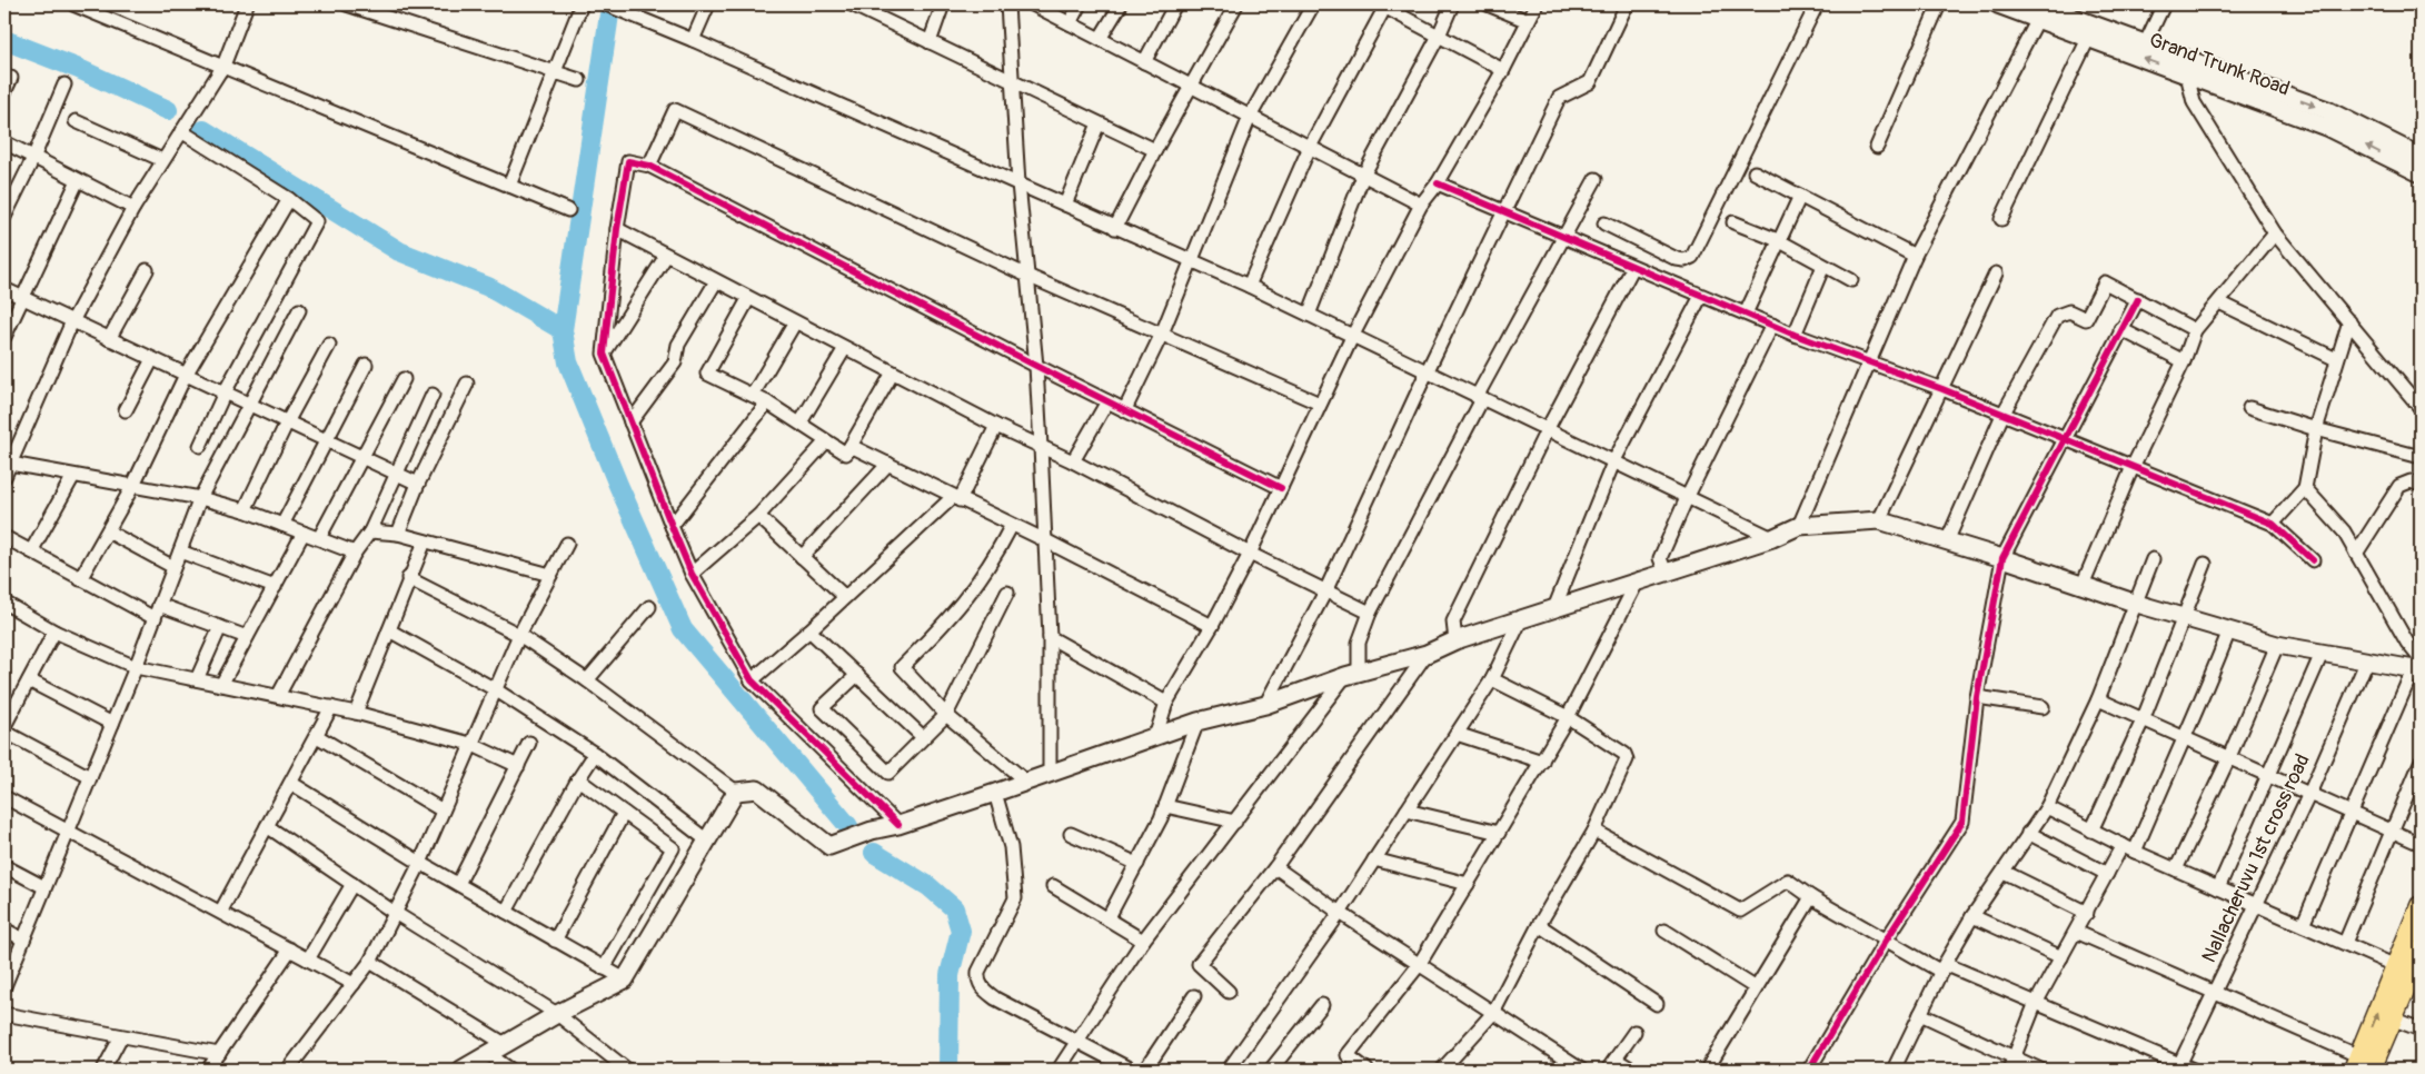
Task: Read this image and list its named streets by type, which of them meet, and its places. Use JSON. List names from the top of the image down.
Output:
{
  "streets": {
    "main road": ["Grand Trunk Road"],
    "street": ["Nallacheruvu 1st cross road"]
  }
}
